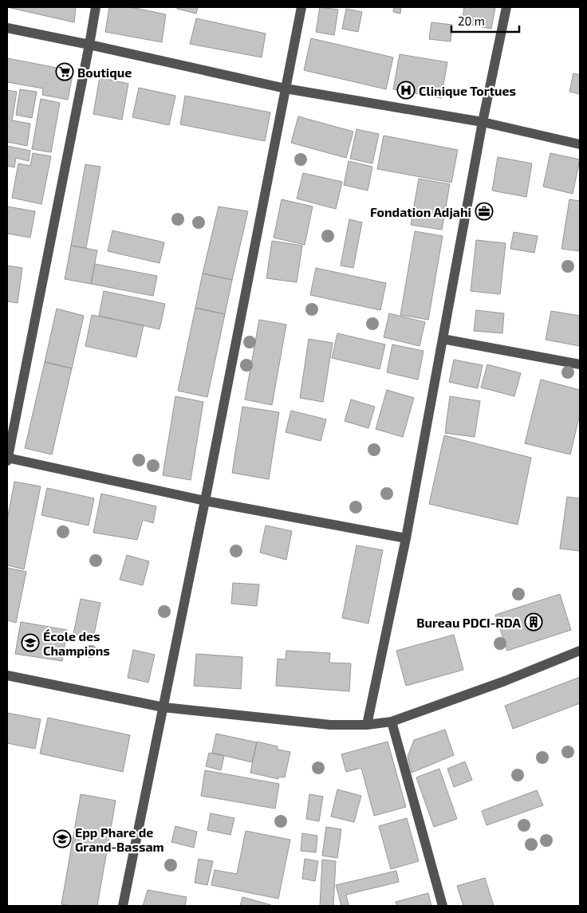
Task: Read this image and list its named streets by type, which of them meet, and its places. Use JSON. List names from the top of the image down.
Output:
{
  "places": {
    "supermarket": ["Boutique"],
    "hospital": ["Clinique Tortues"],
    "office": ["Fondation Adjahi"],
    "building": ["Bureau PDCI-RDA"],
    "school or university": ["École des Champions", "Epp Phare de Grand-Bassam"]
  },
  "scale_bar": "20 m"
}
